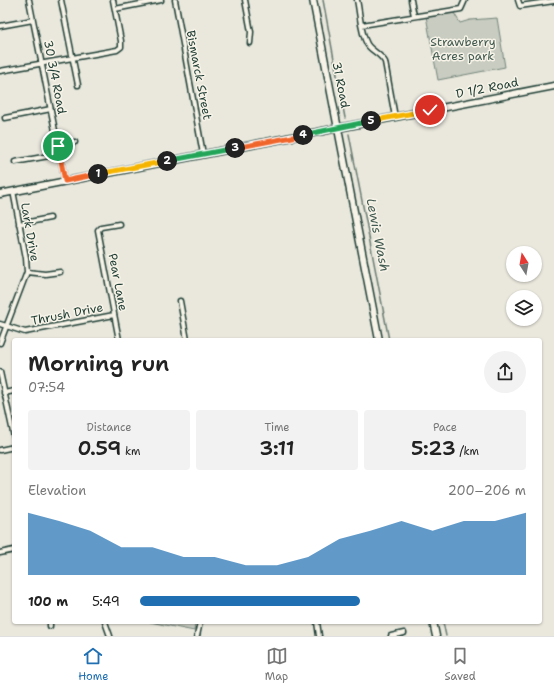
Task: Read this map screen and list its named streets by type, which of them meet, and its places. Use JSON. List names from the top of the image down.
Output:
{
  "streets": {
    "main road": ["31 Road", "D 1/2 Road"],
    "street": [
      "Bismarck Street",
      "30 3/4 Road",
      "Lark Drive",
      "Pear Lane",
      "Thrush Drive"
    ]
  },
  "crossings": [
    ["Bismarck Street", "D 1/2 Road"],
    ["30 3/4 Road", "D 1/2 Road"],
    ["31 Road", "D 1/2 Road"],
    ["D 1/2 Road", "Lark Drive"],
    ["Lark Drive", "Thrush Drive"],
    ["Pear Lane", "Thrush Drive"]
  ],
  "water": ["Lewis Wash"],
  "parks": ["Strawberry Acres park"],
  "north": "top",
  "page": {
    "pins": [
      "5",
      "4",
      "3",
      "2",
      "1"
    ],
    "heading": ["Morning run", "07:54"],
    "stats": [
      ["Distance", "0.59 km"],
      ["Time", "3:11"],
      ["Pace", "5:23 /km"]
    ],
    "chart": ["Elevation", "200–206 m"],
    "list": [
      {
        "name": "100 m",
        "note": "5:49"
      }
    ],
    "tabs": ["Home", "Map", "Saved"]
  }
}
